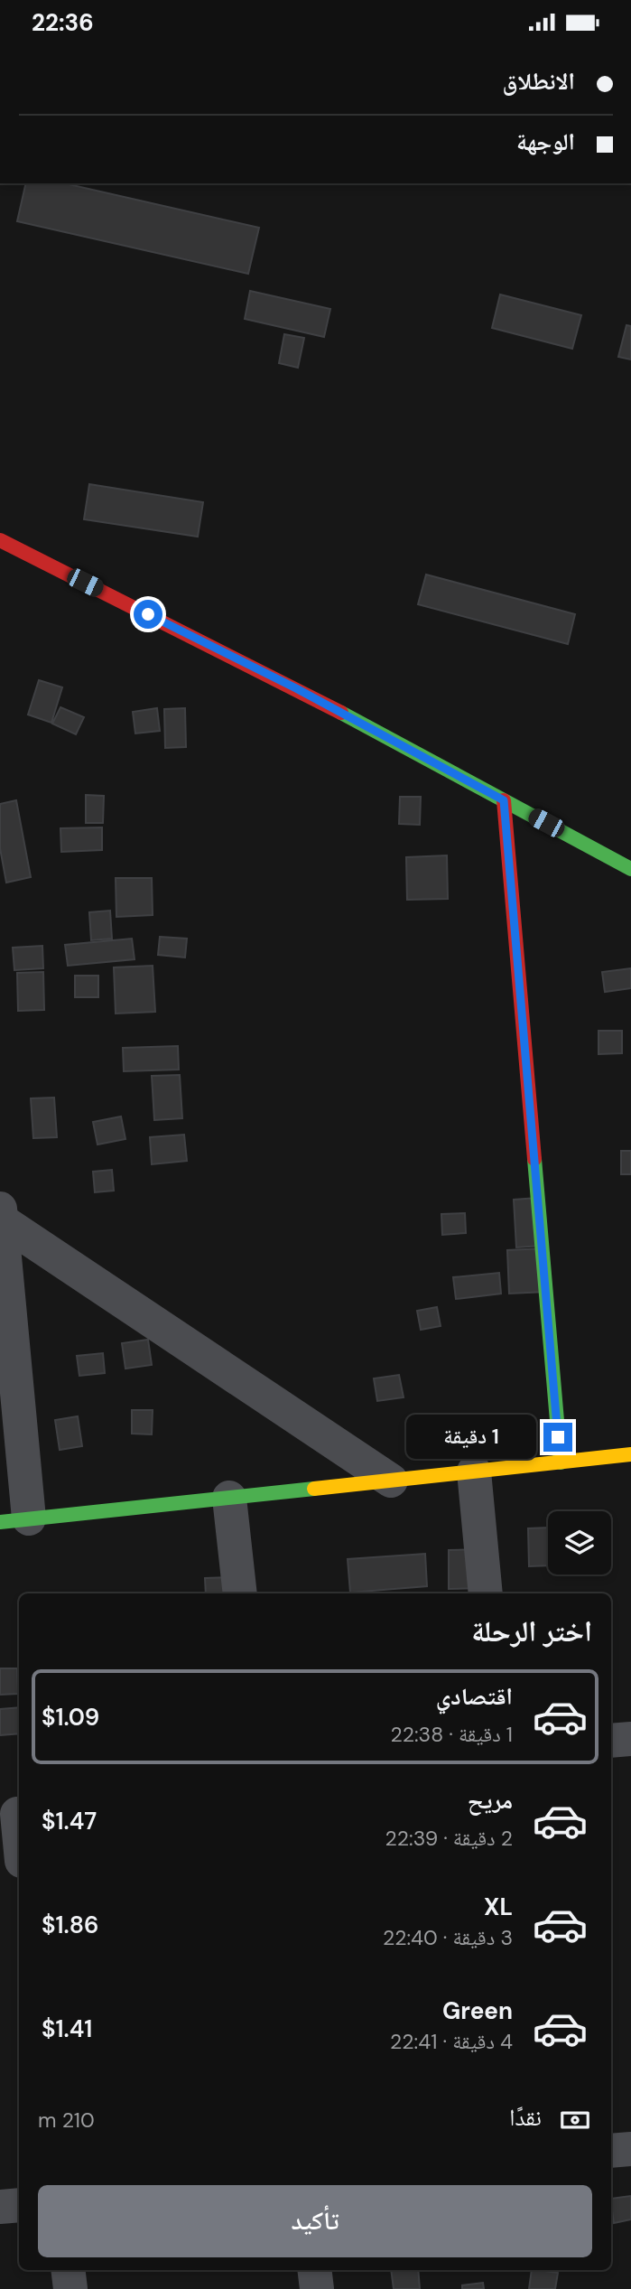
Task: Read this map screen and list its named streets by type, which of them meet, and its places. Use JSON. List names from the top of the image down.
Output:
{
  "page": {
    "status": "22:36",
    "banner": ["الانطلاق", "الوجهة"],
    "bubble": "1 دقيقة",
    "heading": "اختر الرحلة",
    "list": [
      {
        "name": "اقتصادي",
        "note": "1 دقيقة · 22:38",
        "value": "$1.09"
      },
      {
        "name": "مريح",
        "note": "2 دقيقة · 22:39",
        "value": "$1.47"
      },
      {
        "name": "XL",
        "note": "3 دقيقة · 22:40",
        "value": "$1.86"
      },
      {
        "name": "Green",
        "note": "4 دقيقة · 22:41",
        "value": "$1.41"
      }
    ],
    "pay": ["نقدًا", "210 m"],
    "buttons": "تأكيد"
  }
}
